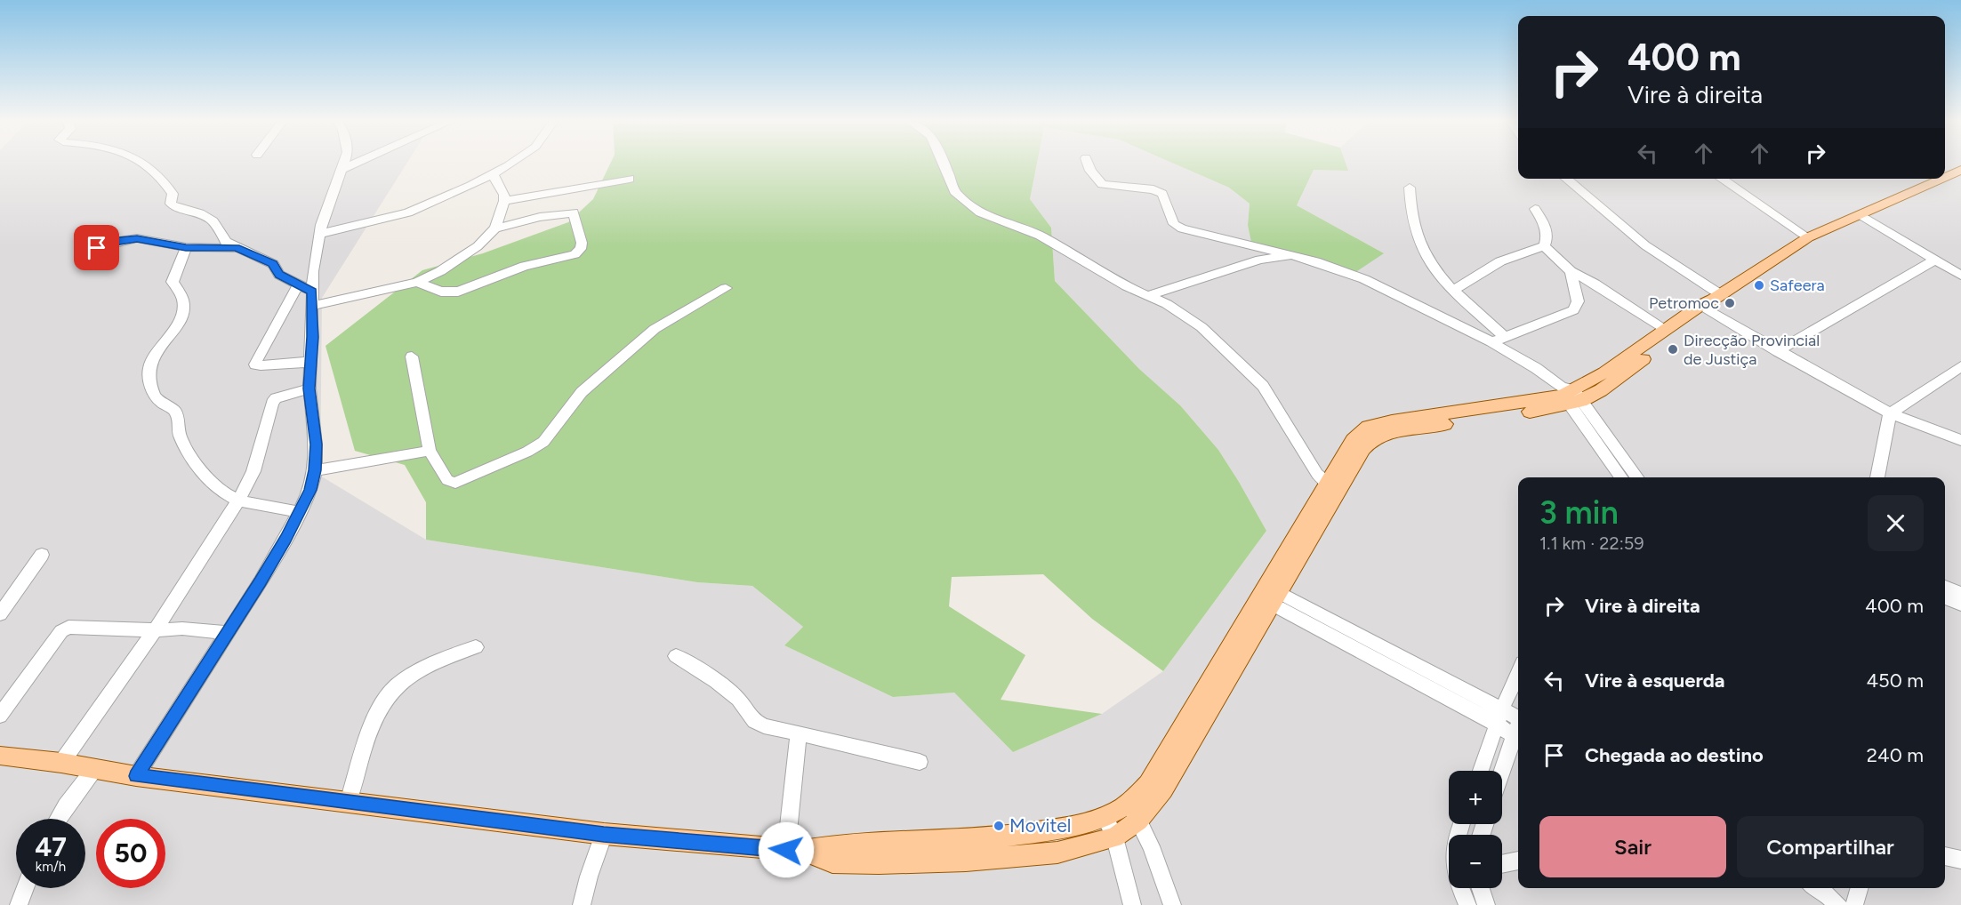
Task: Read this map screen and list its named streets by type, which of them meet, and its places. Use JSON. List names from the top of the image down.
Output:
{
  "places": [
    "Safeera",
    "Petromoc",
    "Direcção Provincial de Justiça",
    "Movitel"
  ],
  "page": {
    "turn": ["400 m", "Vire à direita"],
    "heading": ["3 min", "1.1 km · 22:59"],
    "list": [
      {
        "name": "Vire à direita",
        "value": "400 m"
      },
      {
        "name": "Vire à esquerda",
        "value": "450 m"
      },
      {
        "name": "Chegada ao destino",
        "value": "240 m"
      }
    ],
    "map_buttons": ["+", "−"],
    "buttons": ["Sair", "Compartilhar"],
    "speed": "47 km/h",
    "limit": "50"
  }
}
